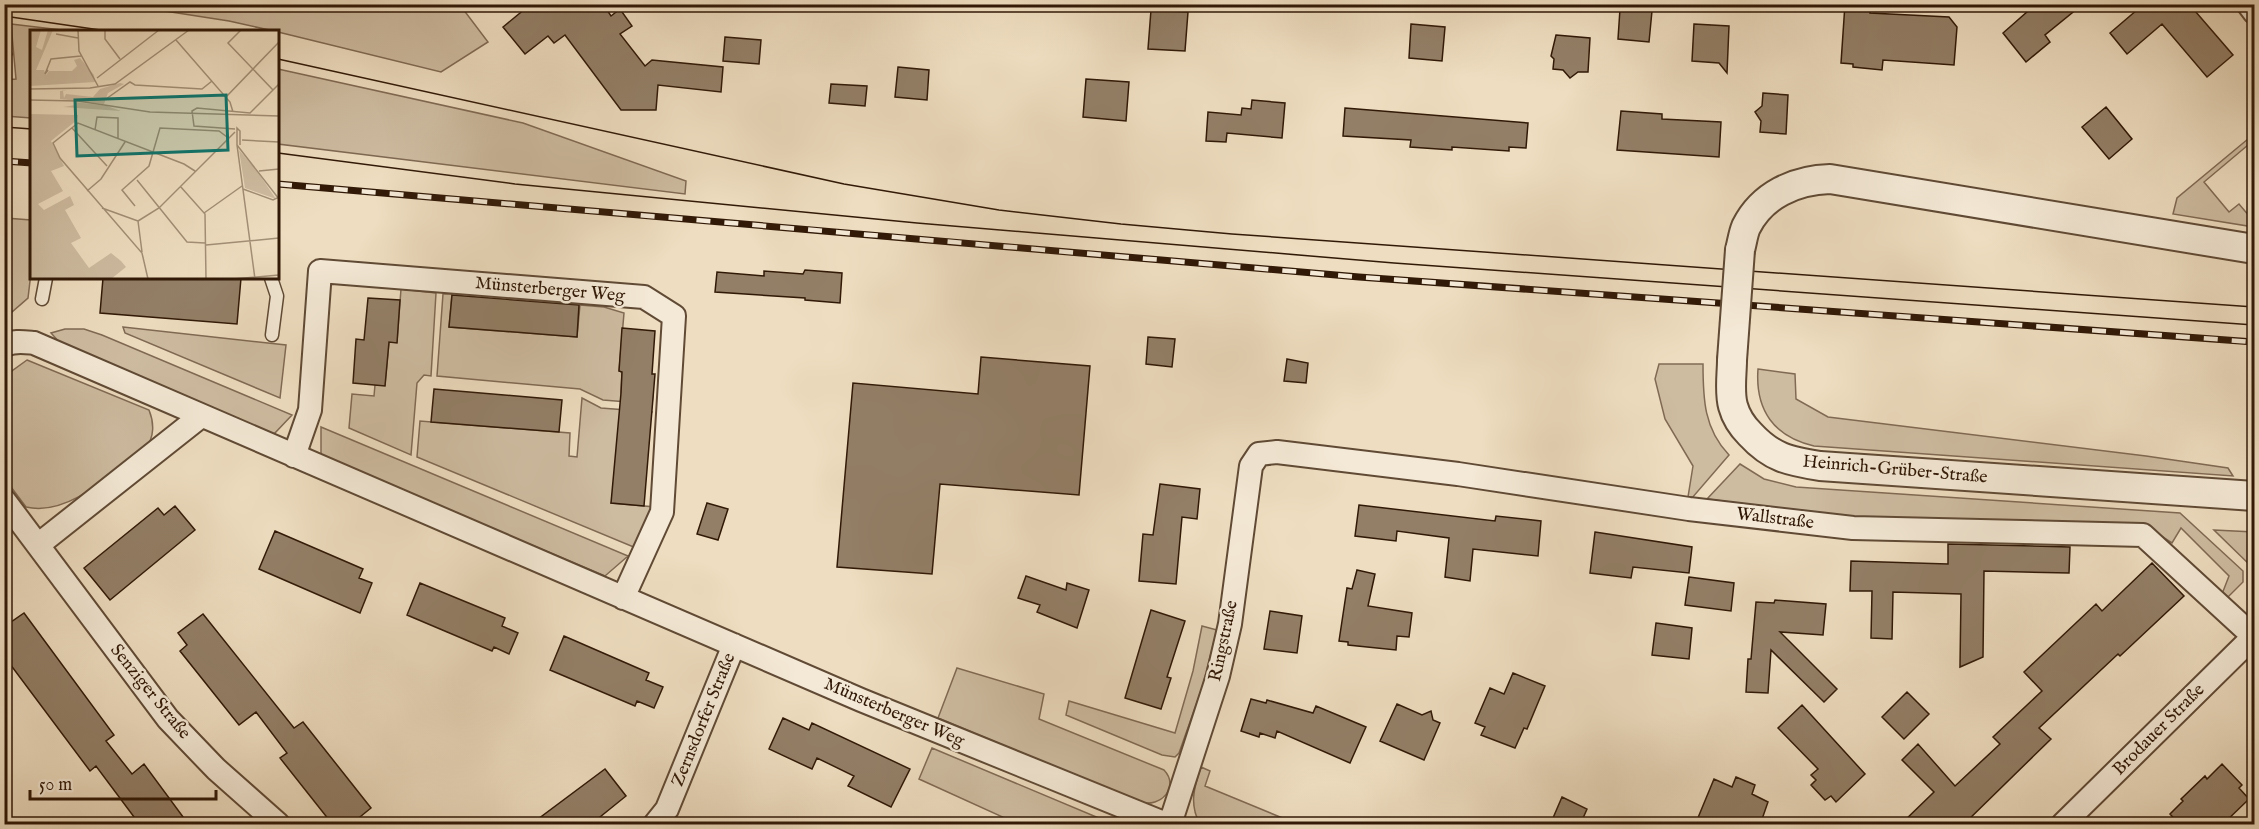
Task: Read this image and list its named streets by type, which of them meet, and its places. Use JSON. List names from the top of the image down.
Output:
{
  "streets": {
    "street": [
      "Münsterberger Weg",
      "Heinrich-Grüber-Straße",
      "Wallstraße",
      "Ringstraße",
      "Senziger Straße",
      "Zernsdorfer Straße",
      "Brodauer Straße"
    ]
  },
  "crossings": [
    ["Münsterberger Weg", "Ringstraße"],
    ["Münsterberger Weg", "Zernsdorfer Straße"],
    ["Wallstraße", "Ringstraße"],
    ["Wallstraße", "Brodauer Straße"]
  ],
  "scale_bar": "50 m"
}
